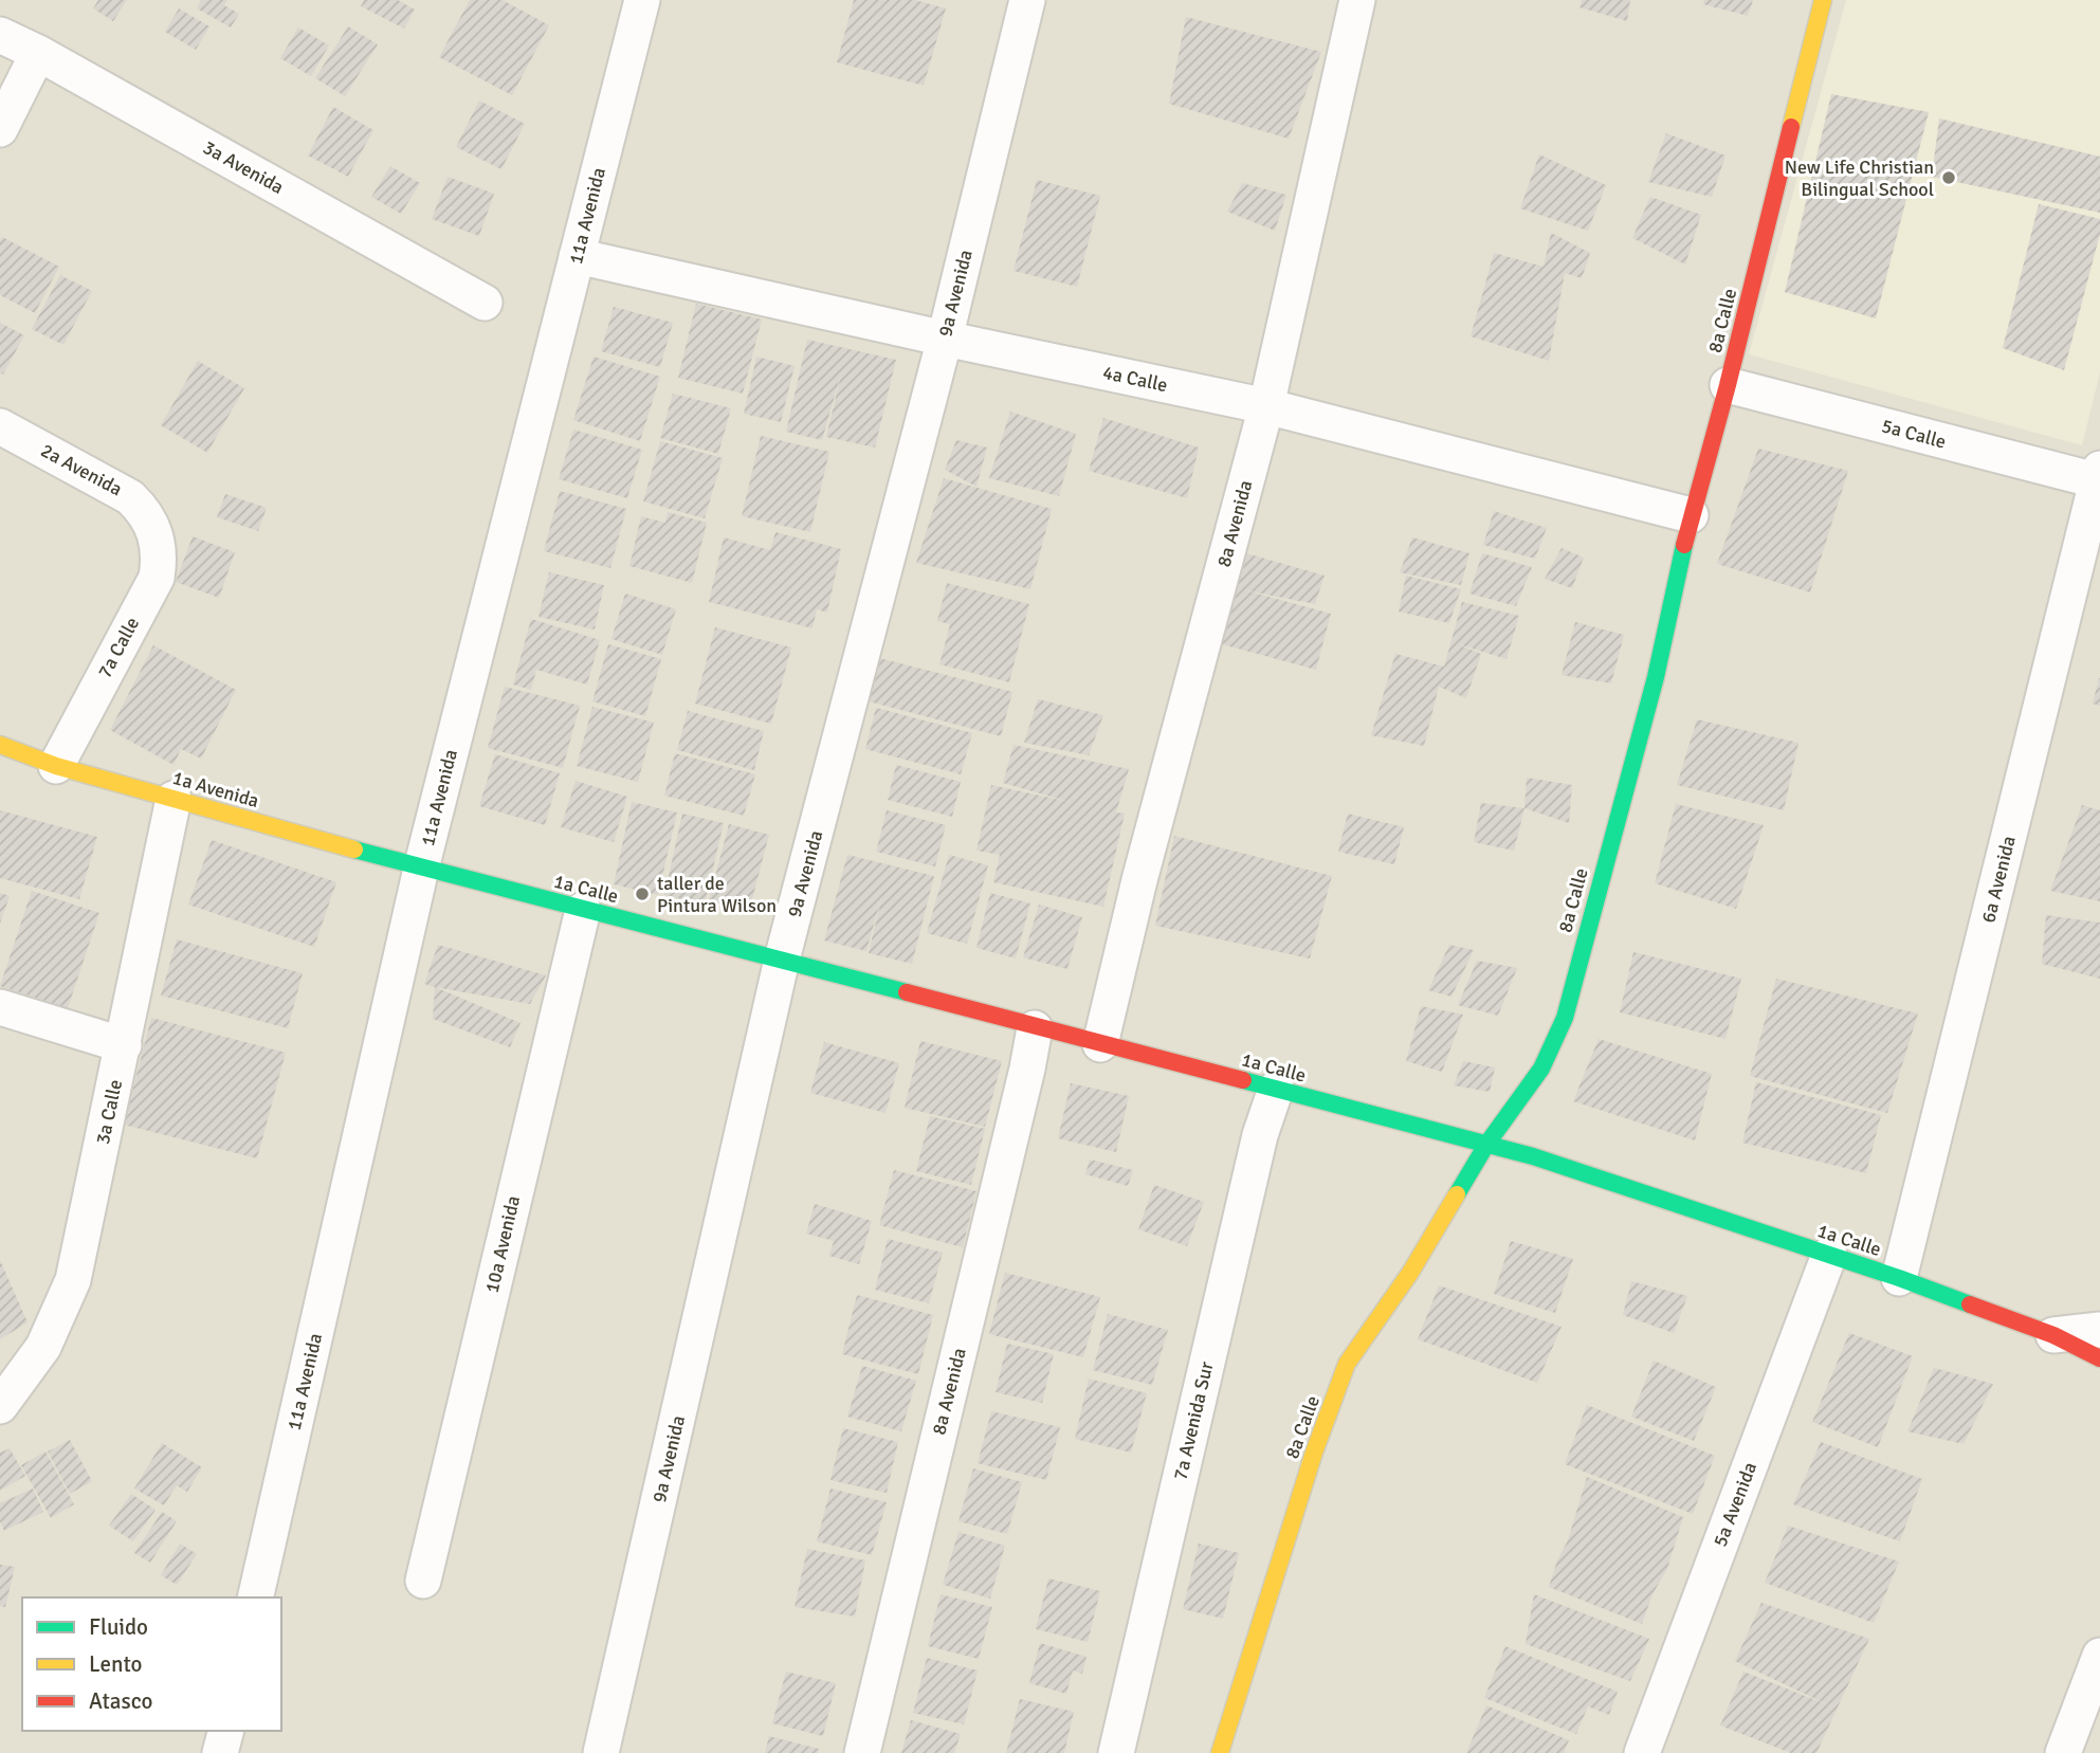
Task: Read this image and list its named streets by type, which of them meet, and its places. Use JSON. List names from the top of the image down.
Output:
{
  "streets": {
    "street": [
      "3a Avenida",
      "11a Avenida",
      "9a Avenida",
      "8a Calle",
      "4a Calle",
      "5a Calle",
      "2a Avenida",
      "8a Avenida",
      "7a Calle",
      "1a Avenida",
      "6a Avenida",
      "1a Calle",
      "3a Calle",
      "10a Avenida",
      "7a Avenida Sur",
      "5a Avenida"
    ]
  },
  "crossings": [
    ["11a Avenida", "4a Calle"],
    ["11a Avenida", "1a Avenida"],
    ["11a Avenida", "1a Calle"],
    ["9a Avenida", "4a Calle"],
    ["9a Avenida", "1a Calle"],
    ["8a Calle", "4a Calle"],
    ["8a Calle", "5a Calle"],
    ["8a Calle", "1a Calle"],
    ["4a Calle", "8a Avenida"],
    ["5a Calle", "6a Avenida"],
    ["2a Avenida", "7a Calle"],
    ["8a Avenida", "1a Calle"],
    ["7a Calle", "1a Avenida"],
    ["1a Avenida", "1a Calle"],
    ["1a Avenida", "3a Calle"],
    ["6a Avenida", "1a Calle"],
    ["1a Calle", "10a Avenida"],
    ["1a Calle", "7a Avenida Sur"],
    ["1a Calle", "5a Avenida"]
  ],
  "places": ["New Life Christian Bilingual School", "taller de Pintura Wilson"],
  "legend": ["Fluido", "Lento", "Atasco"]
}
